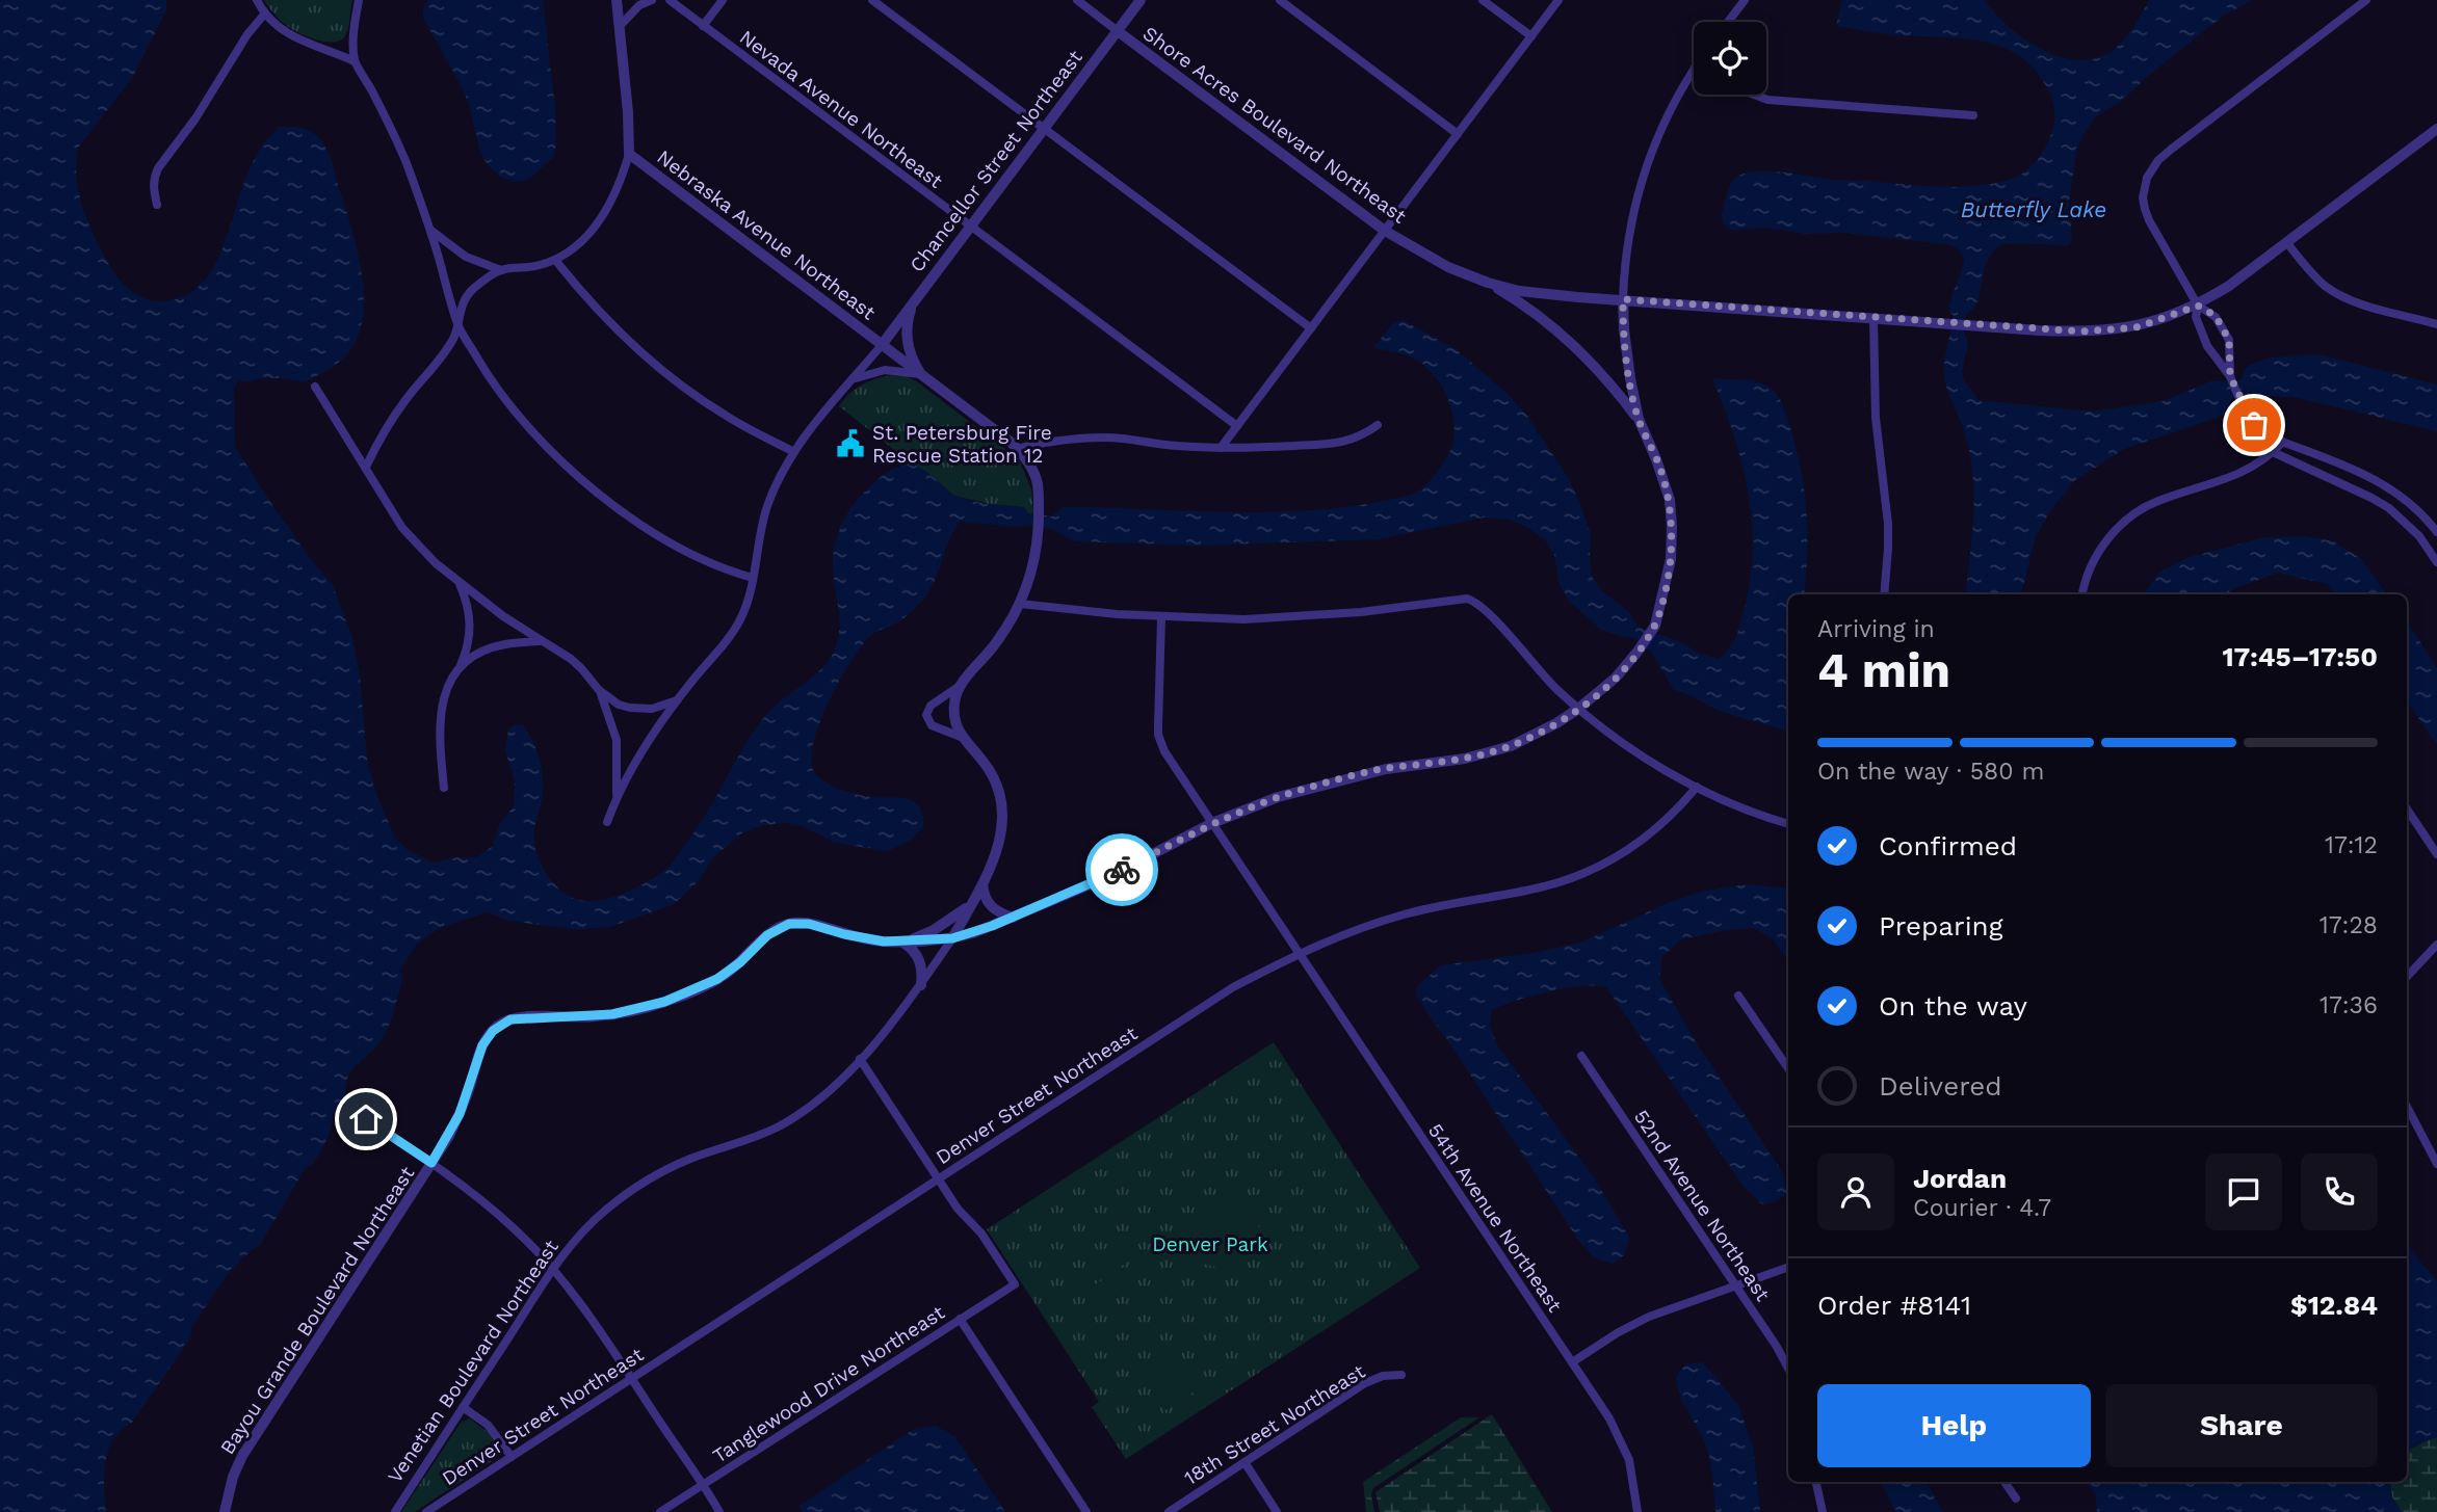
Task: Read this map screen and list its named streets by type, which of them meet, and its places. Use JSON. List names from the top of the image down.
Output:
{
  "streets": {
    "street": [
      "Nevada Avenue Northeast",
      "Shore Acres Boulevard Northeast",
      "Chancellor Street Northeast",
      "Nebraska Avenue Northeast",
      "Denver Street Northeast",
      "52nd Avenue Northeast",
      "54th Avenue Northeast",
      "Bayou Grande Boulevard Northeast",
      "Venetian Boulevard Northeast",
      "Tanglewood Drive Northeast",
      "18th Street Northeast"
    ]
  },
  "crossings": [
    ["Nevada Avenue Northeast", "Chancellor Street Northeast"],
    ["Shore Acres Boulevard Northeast", "Chancellor Street Northeast"],
    ["Chancellor Street Northeast", "Nebraska Avenue Northeast"],
    ["Denver Street Northeast", "54th Avenue Northeast"],
    ["Denver Street Northeast", "Tanglewood Drive Northeast"],
    ["Bayou Grande Boulevard Northeast", "Venetian Boulevard Northeast"]
  ],
  "water": ["Butterfly Lake"],
  "parks": ["Denver Park"],
  "places": {
    "public building": ["St. Petersburg Fire Rescue Station 12"]
  },
  "page": {
    "heading": ["4 min", "Arriving in", "17:45–17:50"],
    "panel": [
      "Jordan",
      "Courier · 4.7",
      "Order #8141",
      "$12.84"
    ],
    "bar": "On the way · 580 m",
    "list": [
      ["Confirmed", "17:12"],
      ["Preparing", "17:28"],
      ["On the way", "17:36"],
      "Delivered"
    ],
    "buttons": ["Help", "Share"]
  }
}
